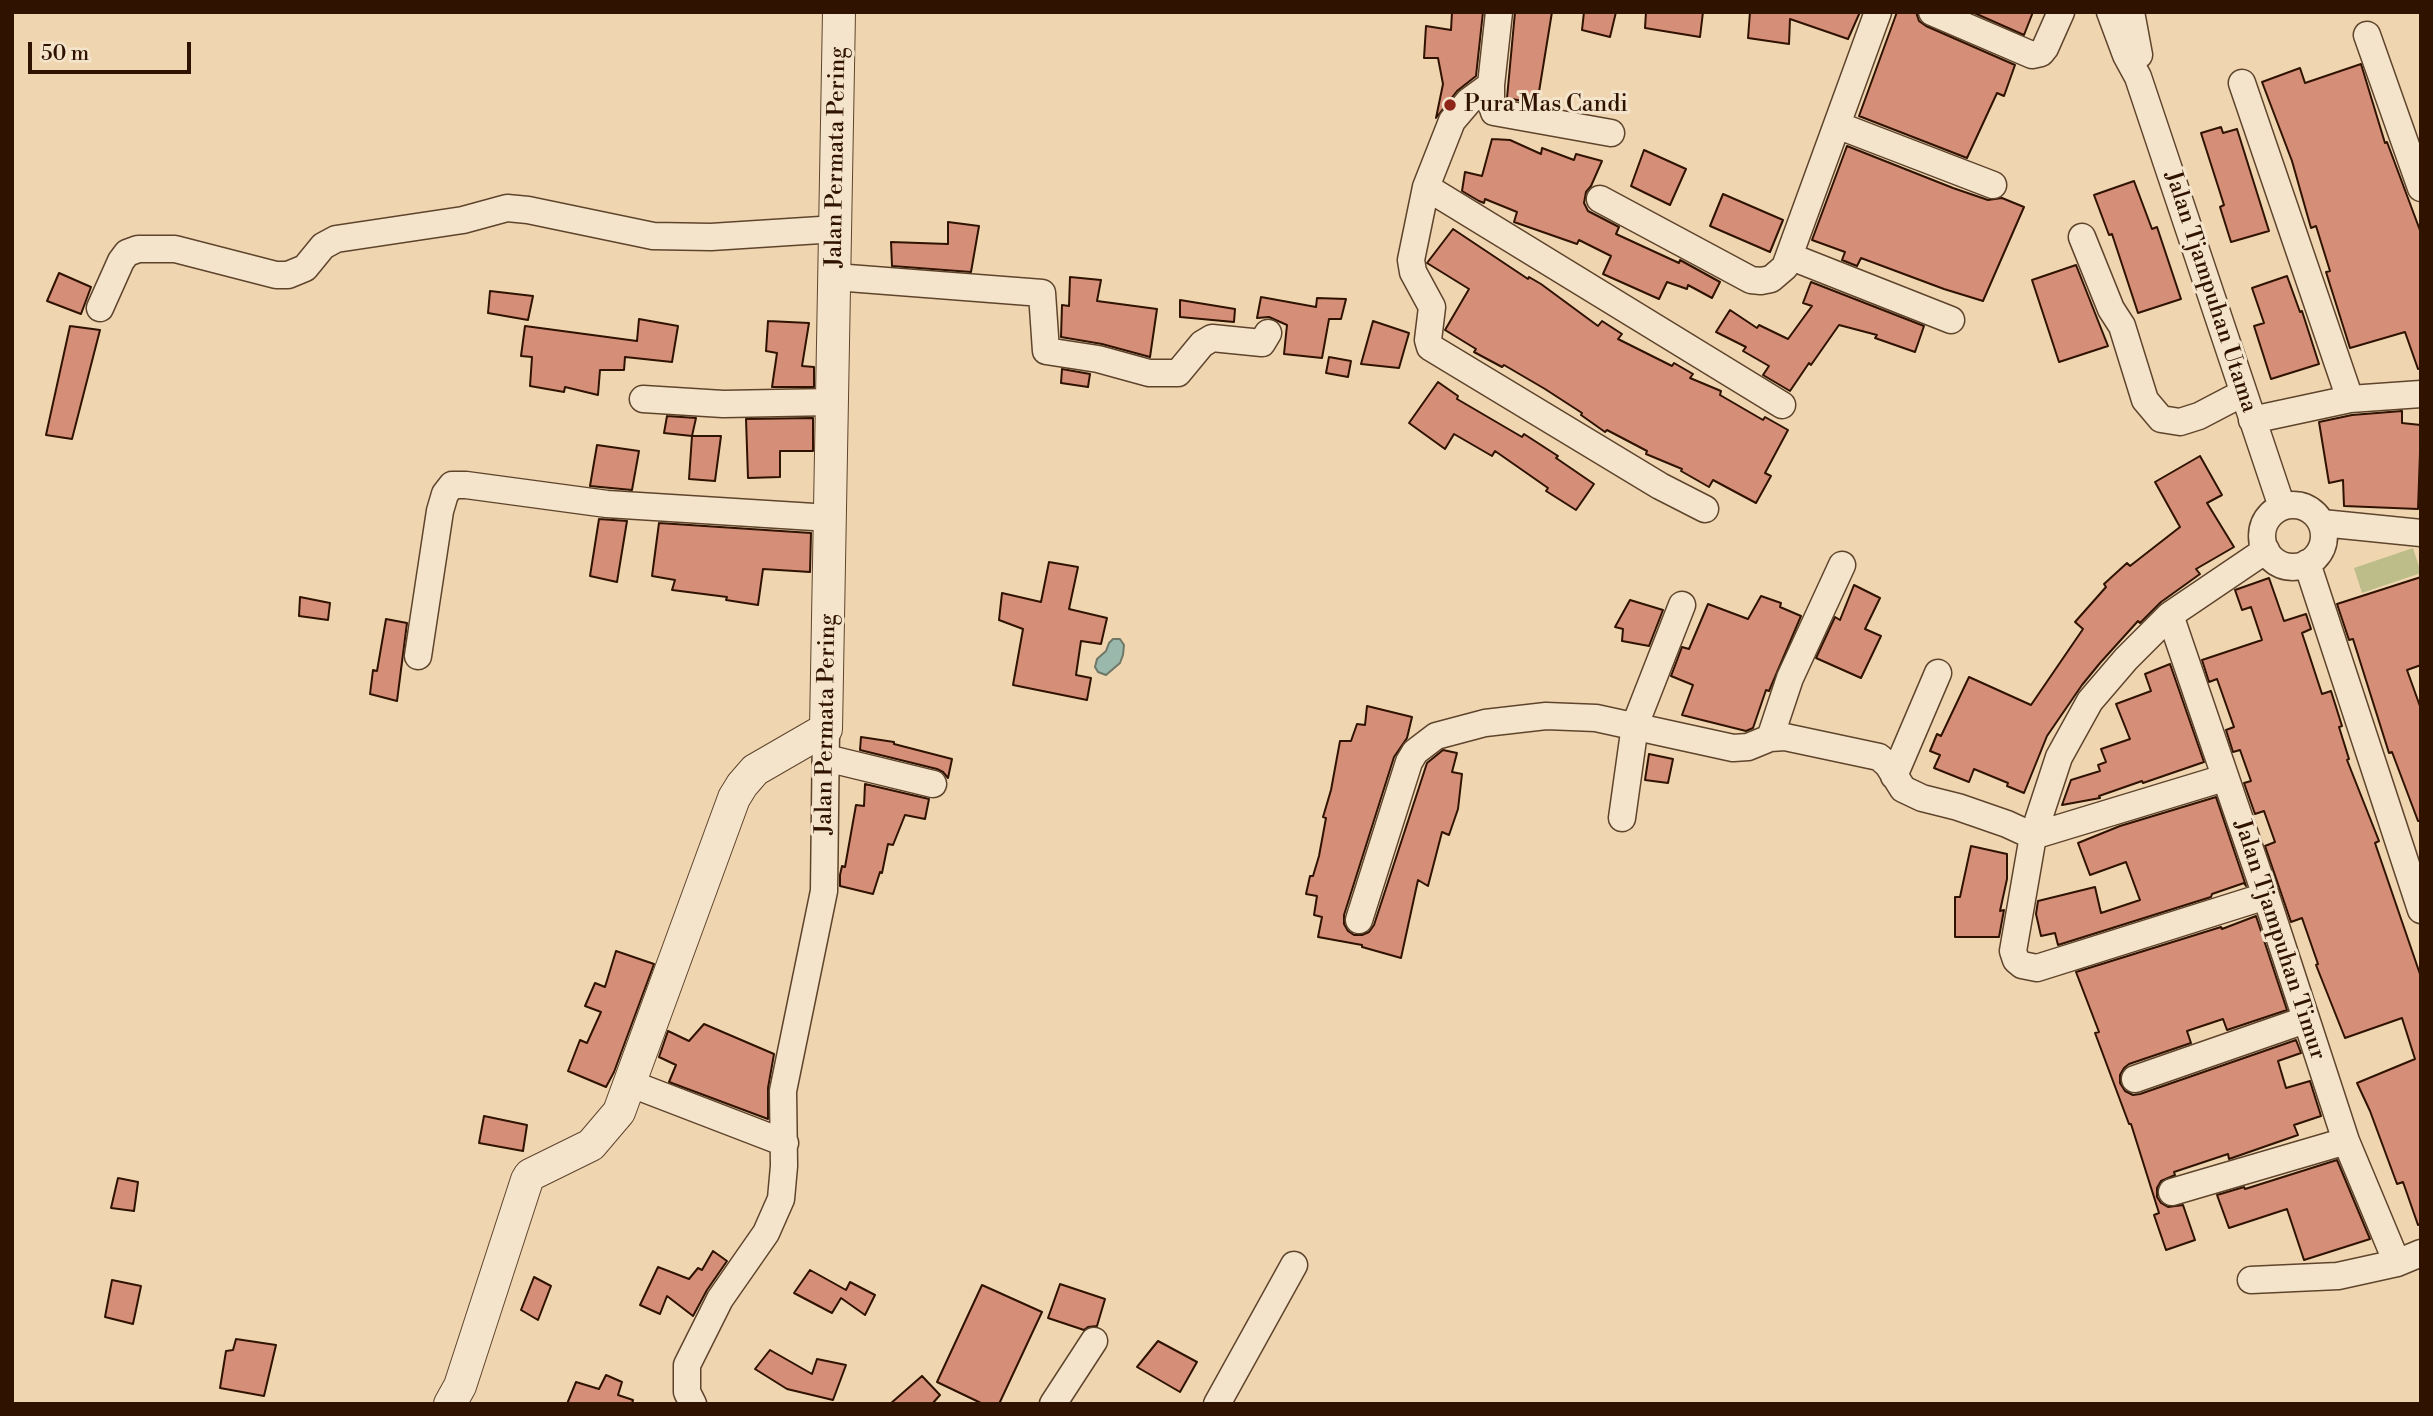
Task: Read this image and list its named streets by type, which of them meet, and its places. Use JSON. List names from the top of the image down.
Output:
{
  "streets": {
    "street": ["Jalan Permata Pering", "Jalan Tjampuhan Utama", "Jalan Tjampuhan Timur"]
  },
  "places": ["Pura Mas Candi"],
  "scale_bar": "50 m"
}
